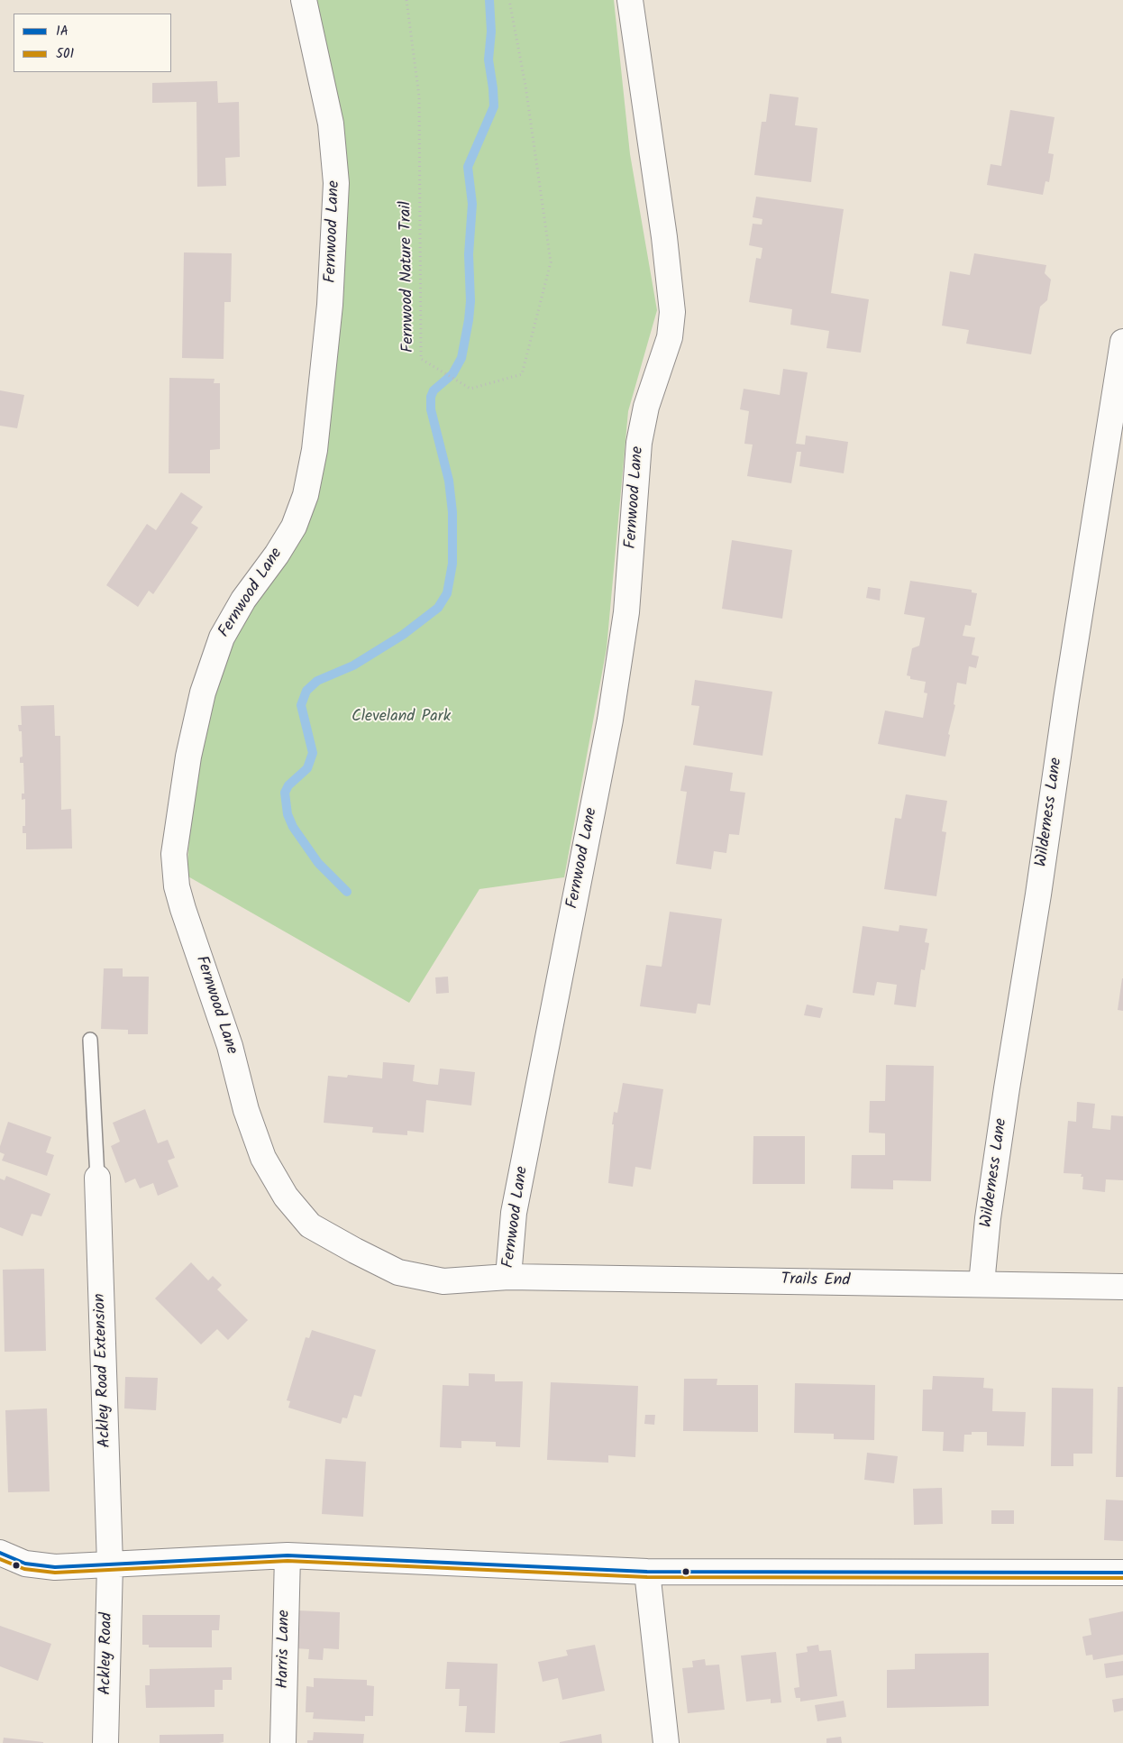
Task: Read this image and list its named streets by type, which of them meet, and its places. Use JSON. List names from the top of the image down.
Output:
{
  "streets": {
    "street": [
      "Fernwood Lane",
      "Wilderness Lane",
      "Trails End",
      "Ackley Road Extension",
      "Harris Lane",
      "Ackley Road"
    ],
    "path": ["Fernwood Nature Trail"]
  },
  "crossings": [
    ["Fernwood Lane", "Trails End"],
    ["Wilderness Lane", "Trails End"],
    ["Ackley Road Extension", "Ackley Road"]
  ],
  "parks": ["Cleveland Park"],
  "lines": ["transit line 1A", "transit line 501"],
  "legend": ["1A", "501"]
}
